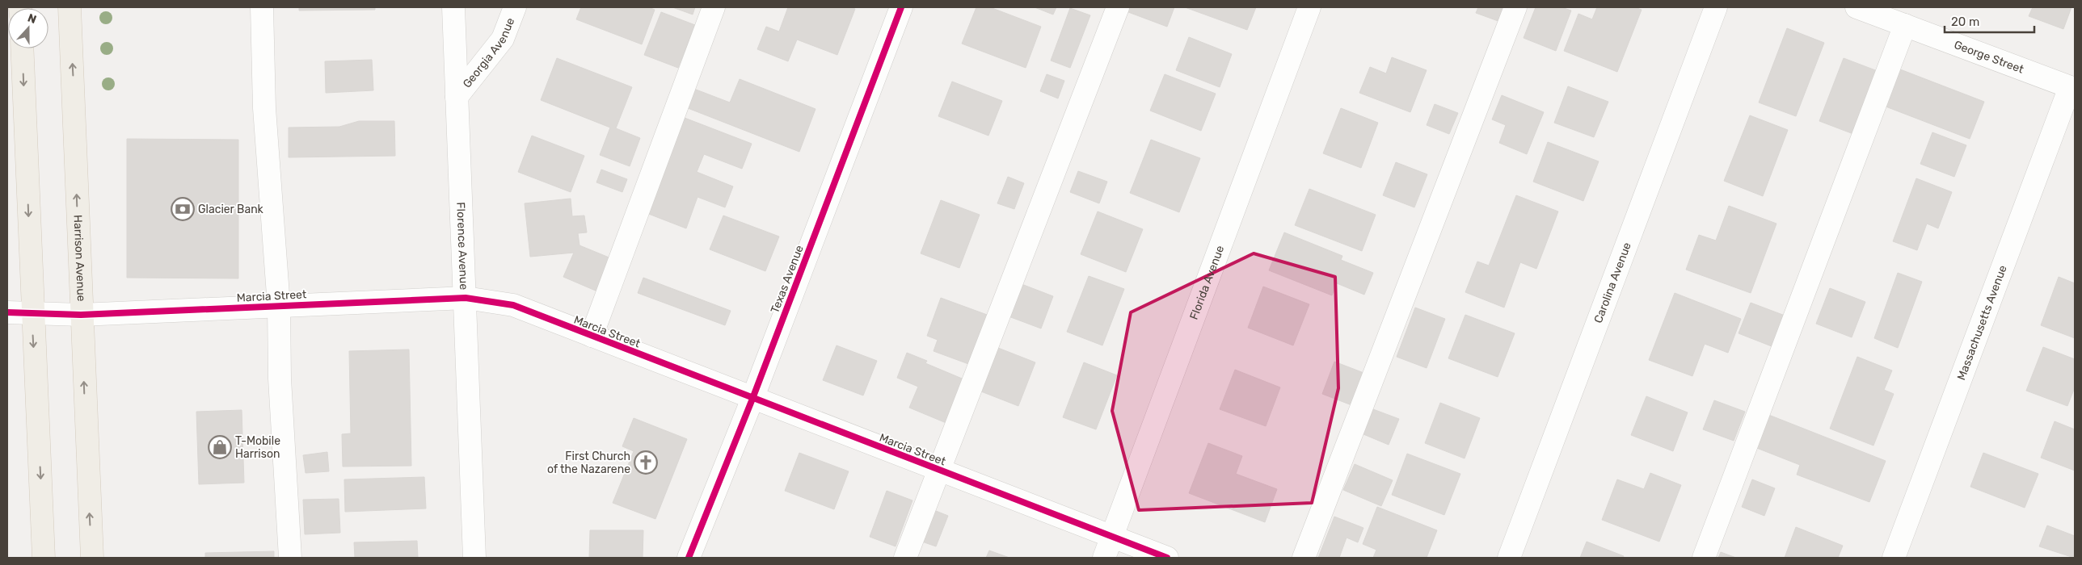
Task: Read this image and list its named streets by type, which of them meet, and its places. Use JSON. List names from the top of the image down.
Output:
{
  "streets": {
    "main road": ["Harrison Avenue"],
    "street": [
      "Georgia Avenue",
      "George Street",
      "Florence Avenue",
      "Texas Avenue",
      "Florida Avenue",
      "Carolina Avenue",
      "Marcia Street",
      "Massachusetts Avenue"
    ]
  },
  "crossings": [
    ["Georgia Avenue", "Florence Avenue"],
    ["George Street", "Massachusetts Avenue"],
    ["Florence Avenue", "Marcia Street"],
    ["Harrison Avenue", "Marcia Street"],
    ["Texas Avenue", "Marcia Street"],
    ["Florida Avenue", "Marcia Street"]
  ],
  "places": {
    "bank": ["Glacier Bank"],
    "shop": ["T-Mobile Harrison"],
    "church": ["First Church of the Nazarene"]
  },
  "scale_bar": "20 m",
  "north": "top"
}
